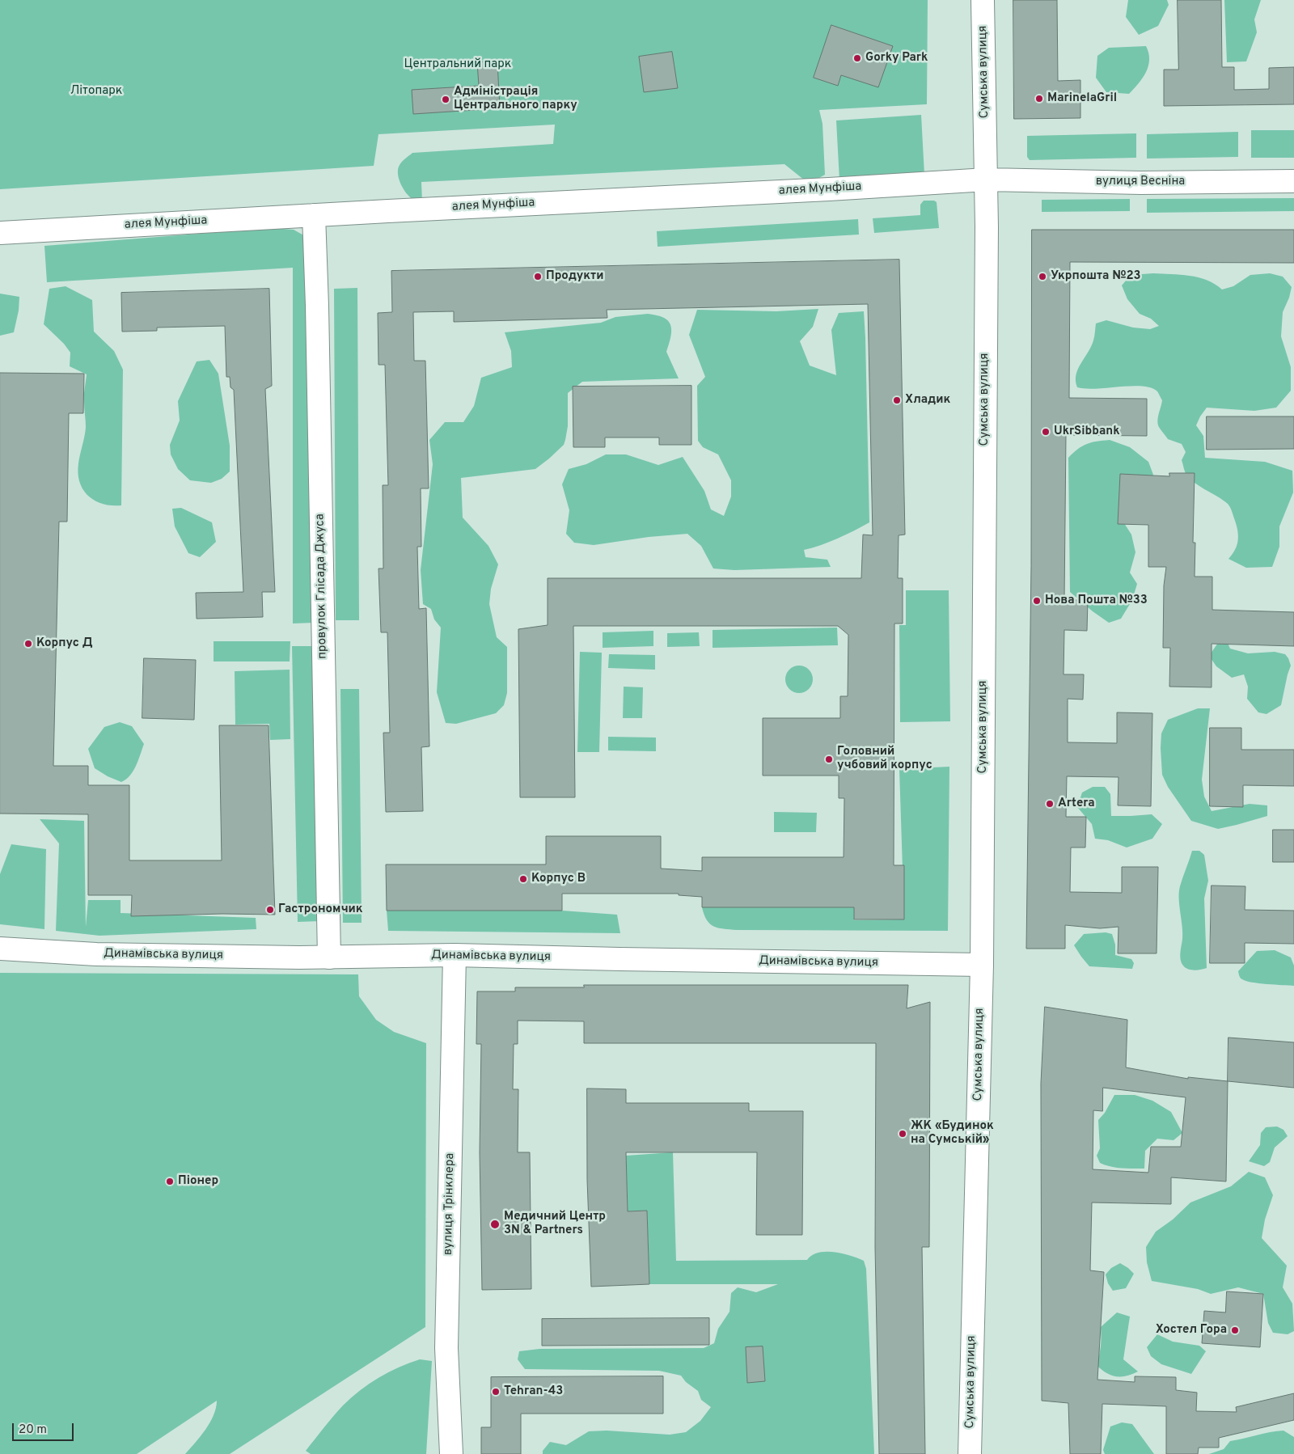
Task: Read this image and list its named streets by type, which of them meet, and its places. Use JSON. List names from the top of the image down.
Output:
{
  "streets": {
    "street": [
      "Сумська вулиця",
      "вулиця Весніна",
      "алея Мунфіша",
      "провулок Глісада Джуса",
      "Динамівська вулиця",
      "вулиця Трінклера"
    ]
  },
  "crossings": [
    ["Сумська вулиця", "вулиця Весніна"],
    ["Сумська вулиця", "алея Мунфіша"],
    ["Сумська вулиця", "Динамівська вулиця"],
    ["вулиця Весніна", "алея Мунфіша"],
    ["алея Мунфіша", "провулок Глісада Джуса"],
    ["провулок Глісада Джуса", "Динамівська вулиця"],
    ["Динамівська вулиця", "вулиця Трінклера"]
  ],
  "parks": ["Центральний парк", "Літопарк"],
  "places": [
    "Gorky Park",
    "MarinelaGril",
    "Адміністрація Центрального парку",
    "Продукти",
    "Укрпошта №23",
    "Хладик",
    "UkrSibbank",
    "Нова Пошта №33",
    "Корпус Д",
    "Головний учбовий корпус",
    "Artera",
    "Корпус В",
    "Гастрономчик",
    "ЖК «Будинок на Сумській»",
    "Піонер",
    "Медичний Центр 3N & Partners",
    "Хостел Гора",
    "Tehran-43"
  ],
  "scale_bar": "20 m"
}
